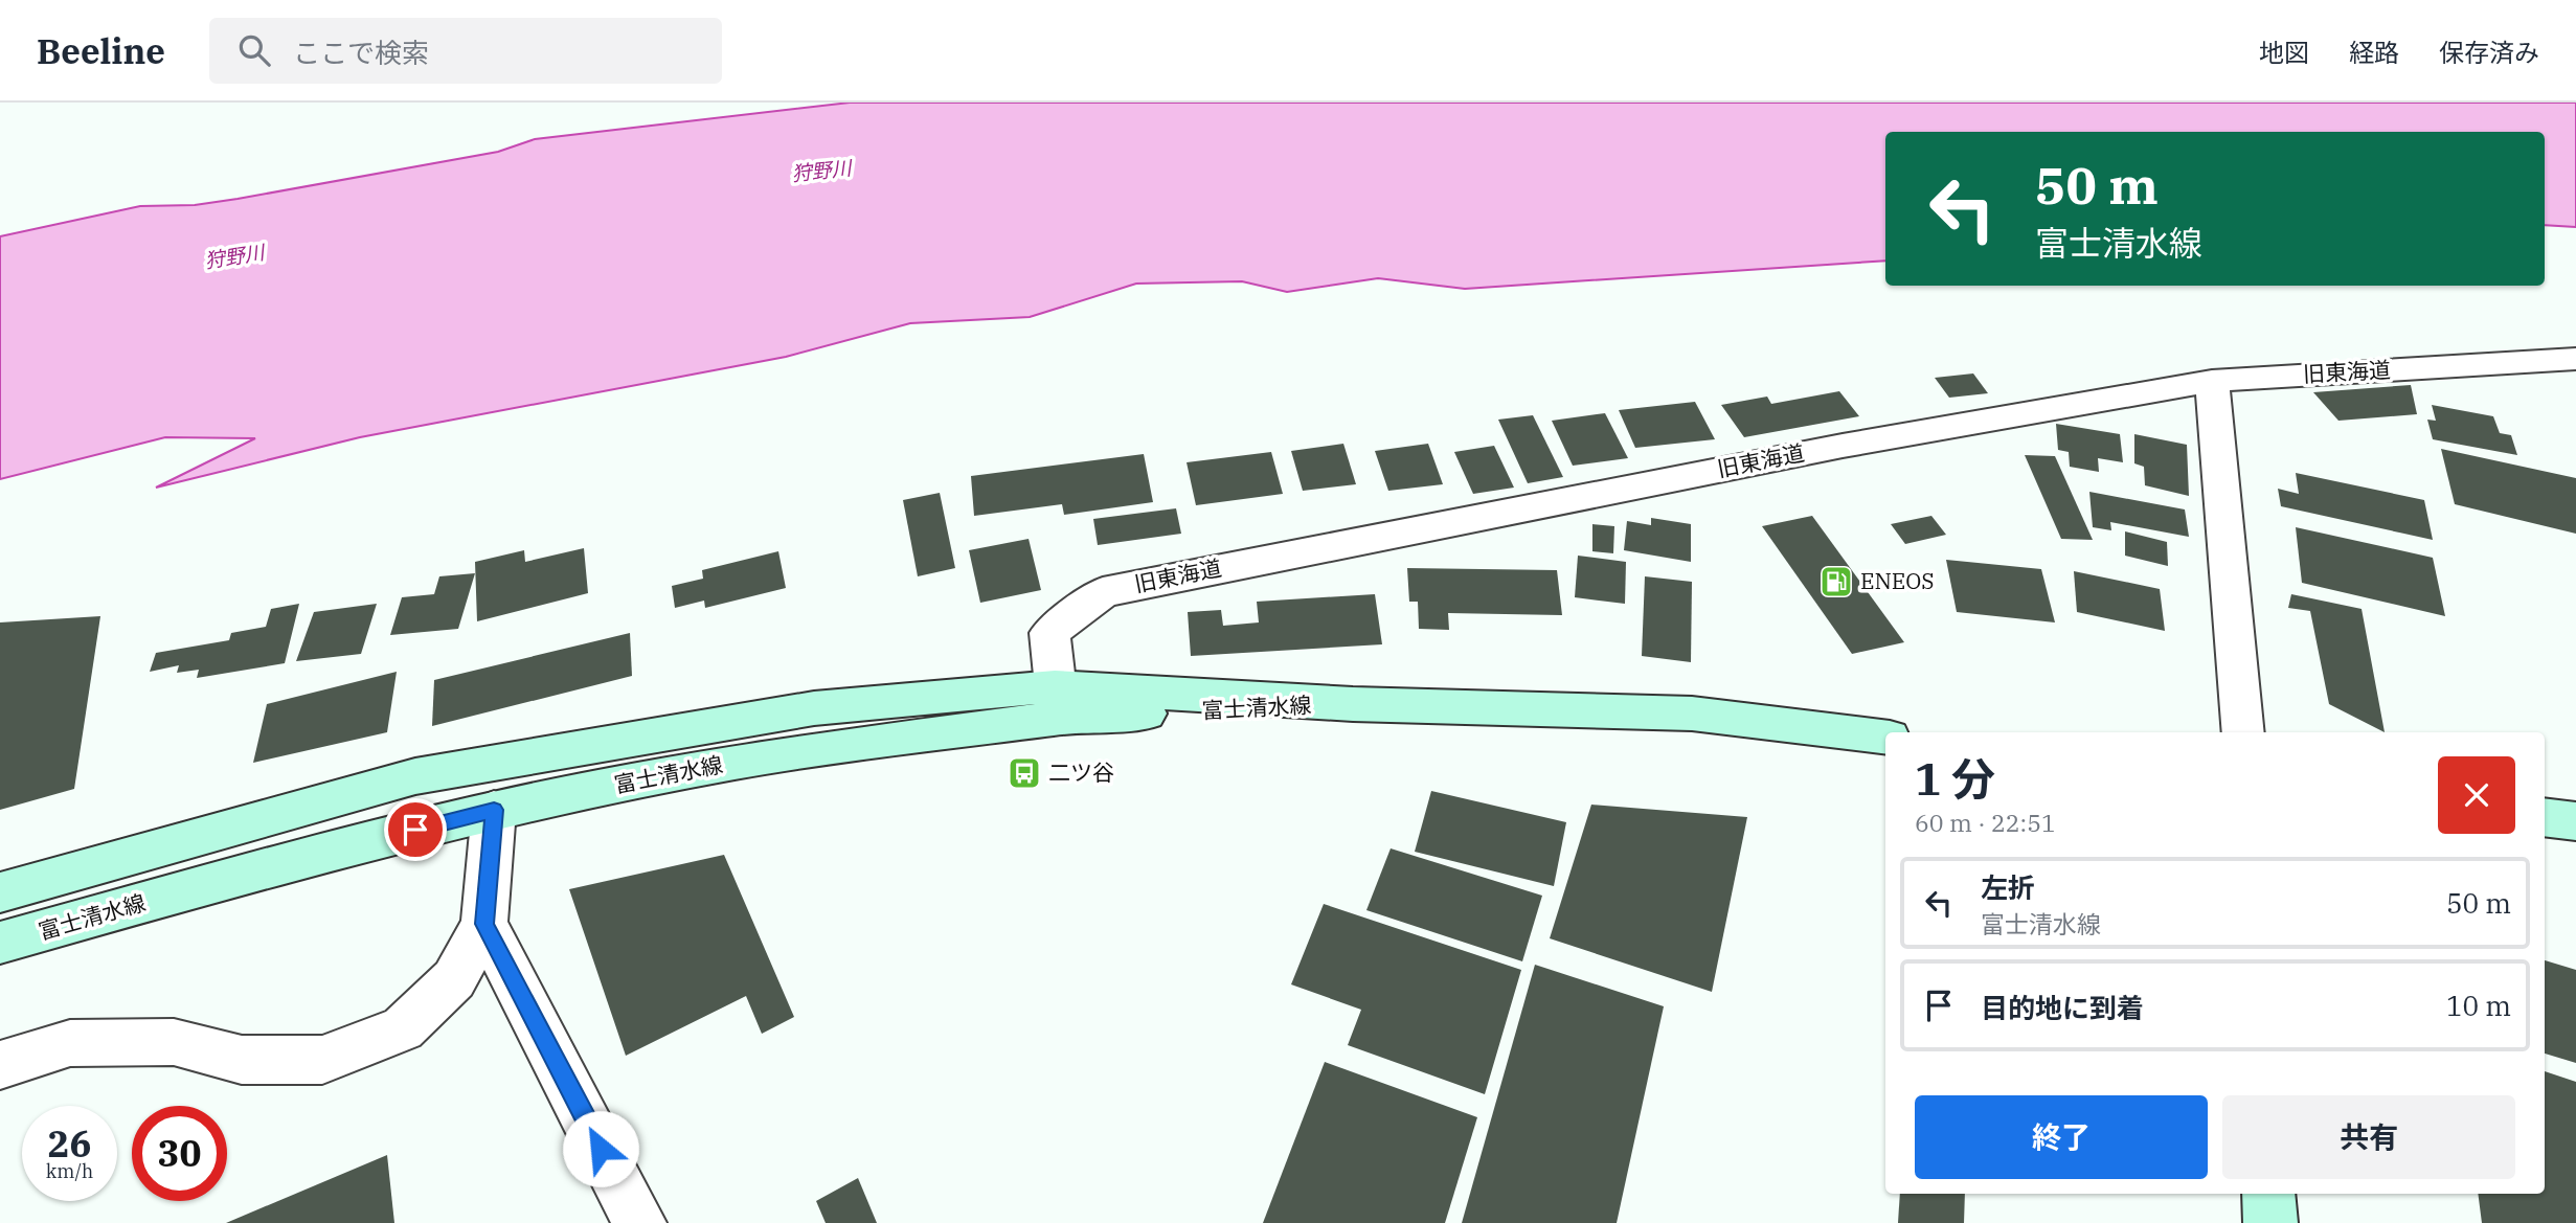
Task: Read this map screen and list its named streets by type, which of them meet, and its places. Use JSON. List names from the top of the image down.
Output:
{
  "streets": {
    "main road": ["富士清水線"],
    "street": ["旧東海道"]
  },
  "crossings": [
    ["旧東海道", "富士清水線"]
  ],
  "water": ["狩野川"],
  "places": {
    "fuel station": ["ENEOS"],
    "bus stop": ["二ツ谷"]
  },
  "page": {
    "header": "Beeline",
    "search": "ここで検索",
    "nav": ["地図", "経路", "保存済み"],
    "turn": ["50 m", "富士清水線"],
    "heading": ["1 分", "60 m · 22:51"],
    "list": [
      {
        "name": "左折",
        "note": "富士清水線",
        "value": "50 m"
      },
      {
        "name": "目的地に到着",
        "value": "10 m"
      }
    ],
    "buttons": ["終了", "共有"],
    "speed": "26 km/h",
    "limit": "30"
  }
}
